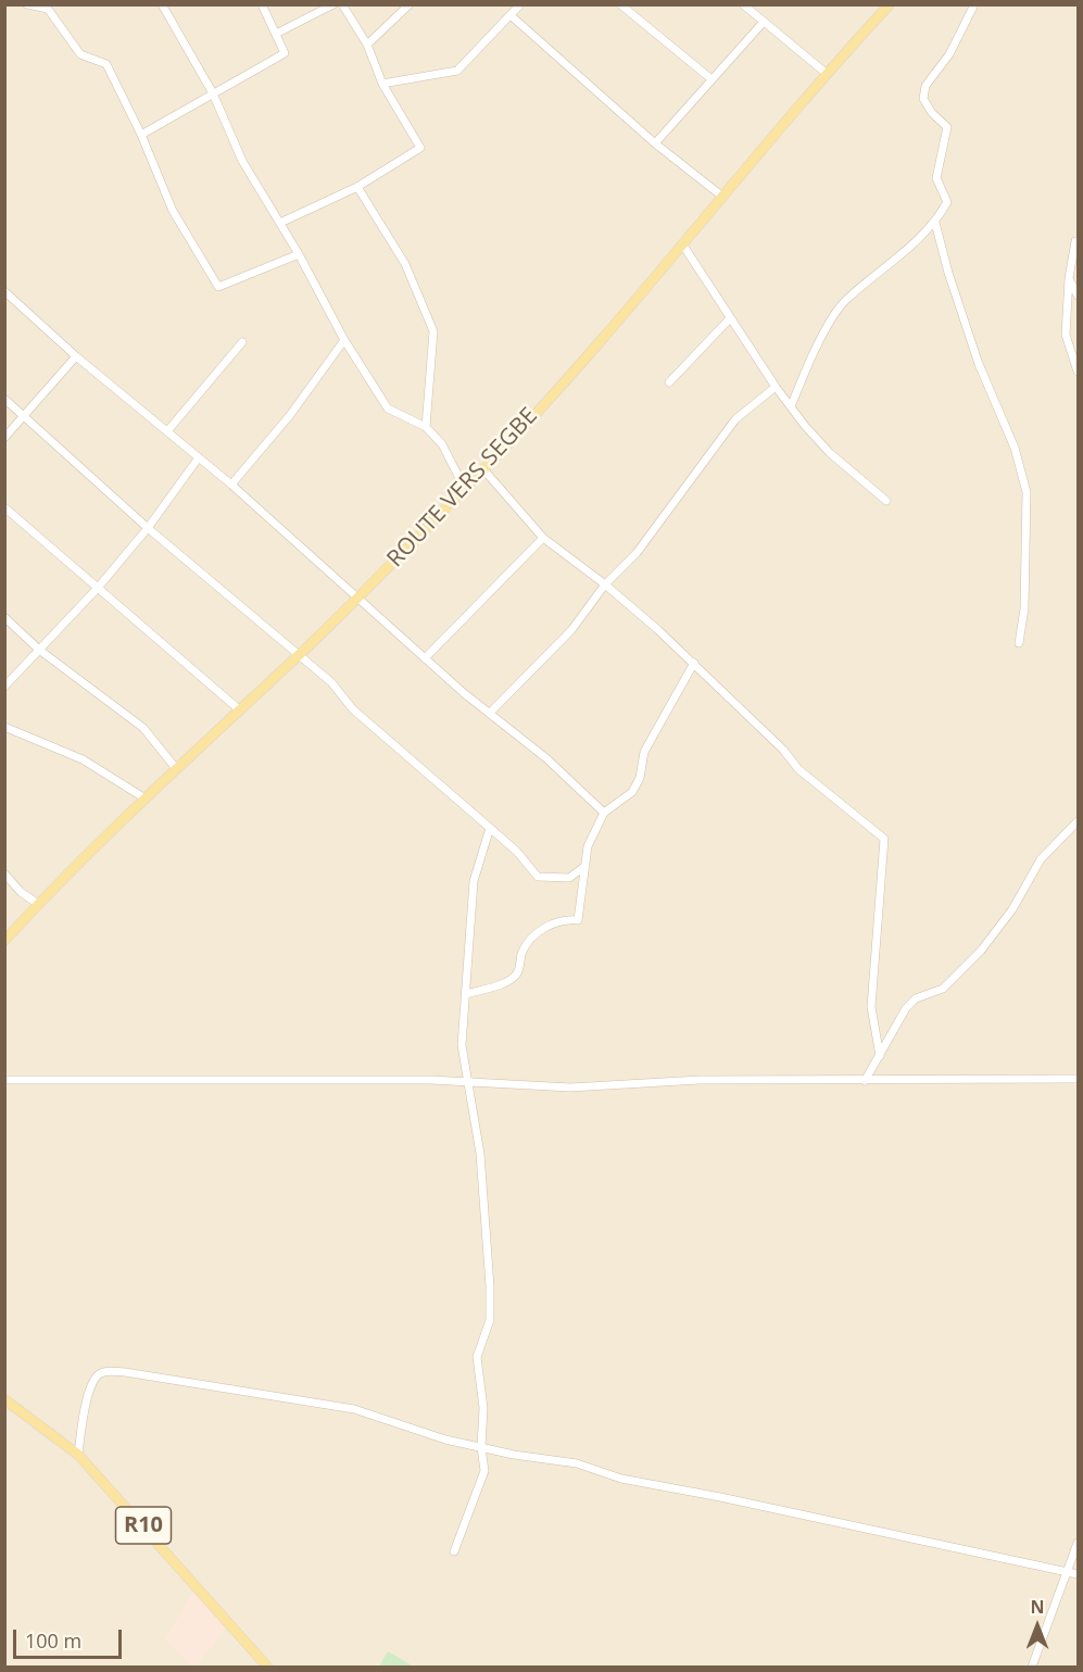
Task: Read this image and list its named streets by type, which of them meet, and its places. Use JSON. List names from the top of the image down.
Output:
{
  "streets": {
    "main road": ["ROUTE VERS SEGBE", "R10"]
  },
  "scale_bar": "100 m",
  "north": "top"
}
